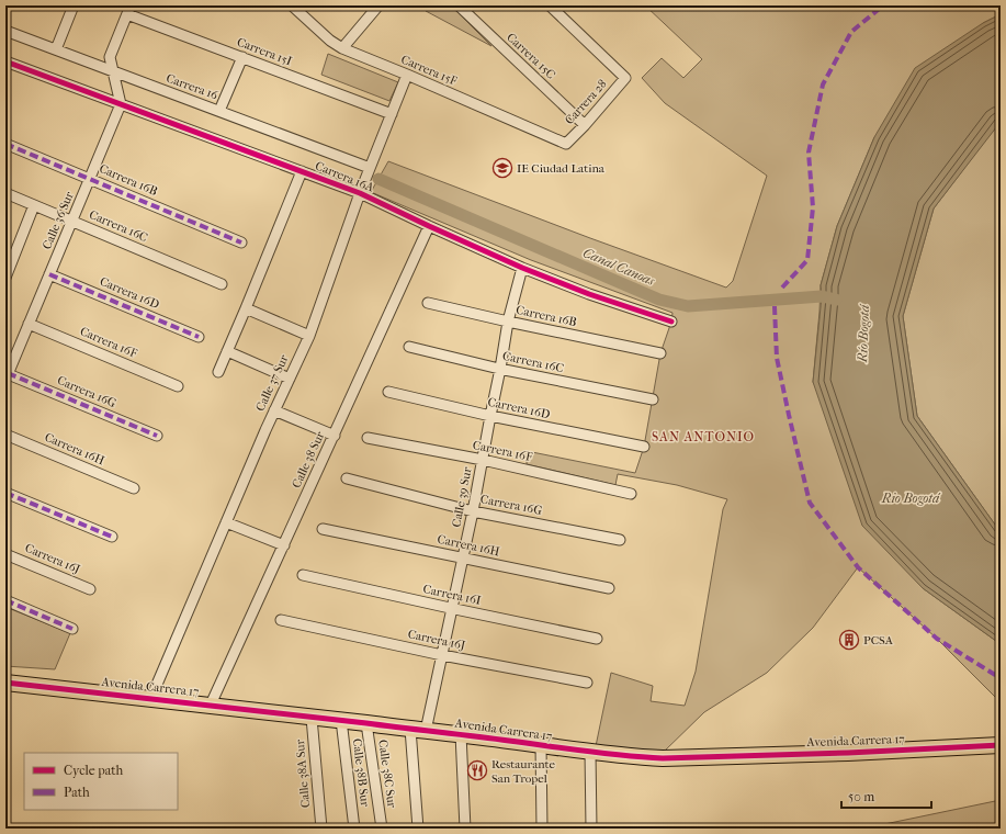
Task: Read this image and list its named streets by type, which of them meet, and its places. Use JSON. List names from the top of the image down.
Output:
{
  "streets": {
    "main road": ["Avenida Carrera 17"],
    "street": [
      "Carrera 15I",
      "Carrera 15C",
      "Carrera 15F",
      "Carrera 16",
      "Carrera 28",
      "Carrera 16A",
      "Carrera 16B",
      "Calle 36 Sur",
      "Carrera 16C",
      "Carrera 16D",
      "Carrera 16F",
      "Calle 37 Sur",
      "Carrera 16G",
      "Carrera 16H",
      "Calle 38 Sur",
      "Calle 39 Sur",
      "Carrera 16J",
      "Carrera 16I",
      "Calle 38B Sur",
      "Calle 38A Sur",
      "Calle 38C Sur"
    ]
  },
  "crossings": [
    ["Carrera 15I", "Calle 37 Sur"],
    ["Carrera 15C", "Carrera 28"],
    ["Carrera 15F", "Carrera 28"],
    ["Carrera 15F", "Calle 37 Sur"],
    ["Carrera 16", "Calle 37 Sur"],
    ["Carrera 16A", "Calle 36 Sur"],
    ["Carrera 16A", "Calle 37 Sur"],
    ["Carrera 16A", "Calle 38 Sur"],
    ["Carrera 16A", "Calle 39 Sur"],
    ["Carrera 16B", "Calle 36 Sur"],
    ["Carrera 16B", "Calle 39 Sur"],
    ["Calle 36 Sur", "Carrera 16C"],
    ["Calle 36 Sur", "Carrera 16D"],
    ["Calle 36 Sur", "Carrera 16F"],
    ["Calle 36 Sur", "Carrera 16G"],
    ["Carrera 16C", "Calle 39 Sur"],
    ["Carrera 16D", "Calle 39 Sur"],
    ["Carrera 16F", "Calle 39 Sur"],
    ["Calle 37 Sur", "Avenida Carrera 17"],
    ["Carrera 16G", "Calle 39 Sur"],
    ["Carrera 16H", "Calle 39 Sur"],
    ["Calle 38 Sur", "Avenida Carrera 17"],
    ["Calle 39 Sur", "Carrera 16J"],
    ["Calle 39 Sur", "Carrera 16I"],
    ["Calle 39 Sur", "Avenida Carrera 17"],
    ["Avenida Carrera 17", "Calle 38B Sur"],
    ["Avenida Carrera 17", "Calle 38A Sur"],
    ["Avenida Carrera 17", "Calle 38C Sur"]
  ],
  "districts": ["SAN ANTONIO"],
  "water": ["Canal Canoas", "Río Bogotá", "Rio Bogotá"],
  "places": {
    "school or university": ["IE Ciudad Latina"],
    "building": ["PCSA"],
    "restaurant": ["Restaurante San Tropel"]
  },
  "legend": ["Cycle path", "Path"],
  "scale_bar": "50 m"
}
